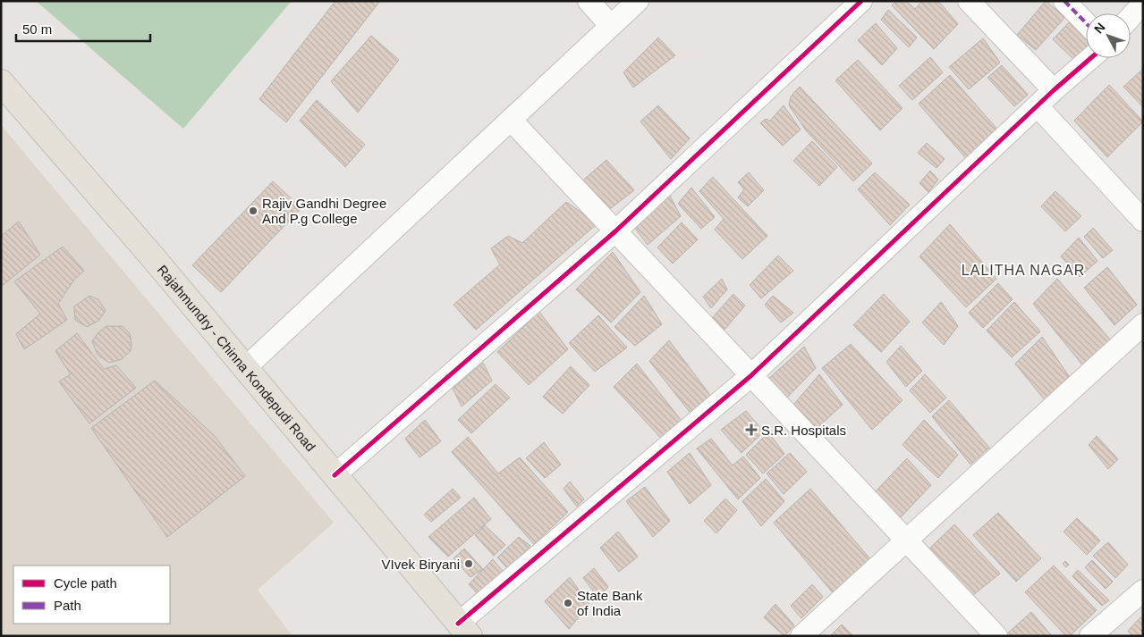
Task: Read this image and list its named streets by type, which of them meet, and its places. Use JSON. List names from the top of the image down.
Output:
{
  "streets": {
    "main road": ["Rajahmundry - Chinna Kondepudi Road"]
  },
  "districts": ["LALITHA NAGAR"],
  "places": {
    "other": ["Rajiv Gandhi Degree And P.g College", "VIvek Biryani", "State Bank of India"],
    "health": ["S.R. Hospitals"]
  },
  "legend": ["Cycle path", "Path"],
  "scale_bar": "50 m",
  "north": "top left"
}
